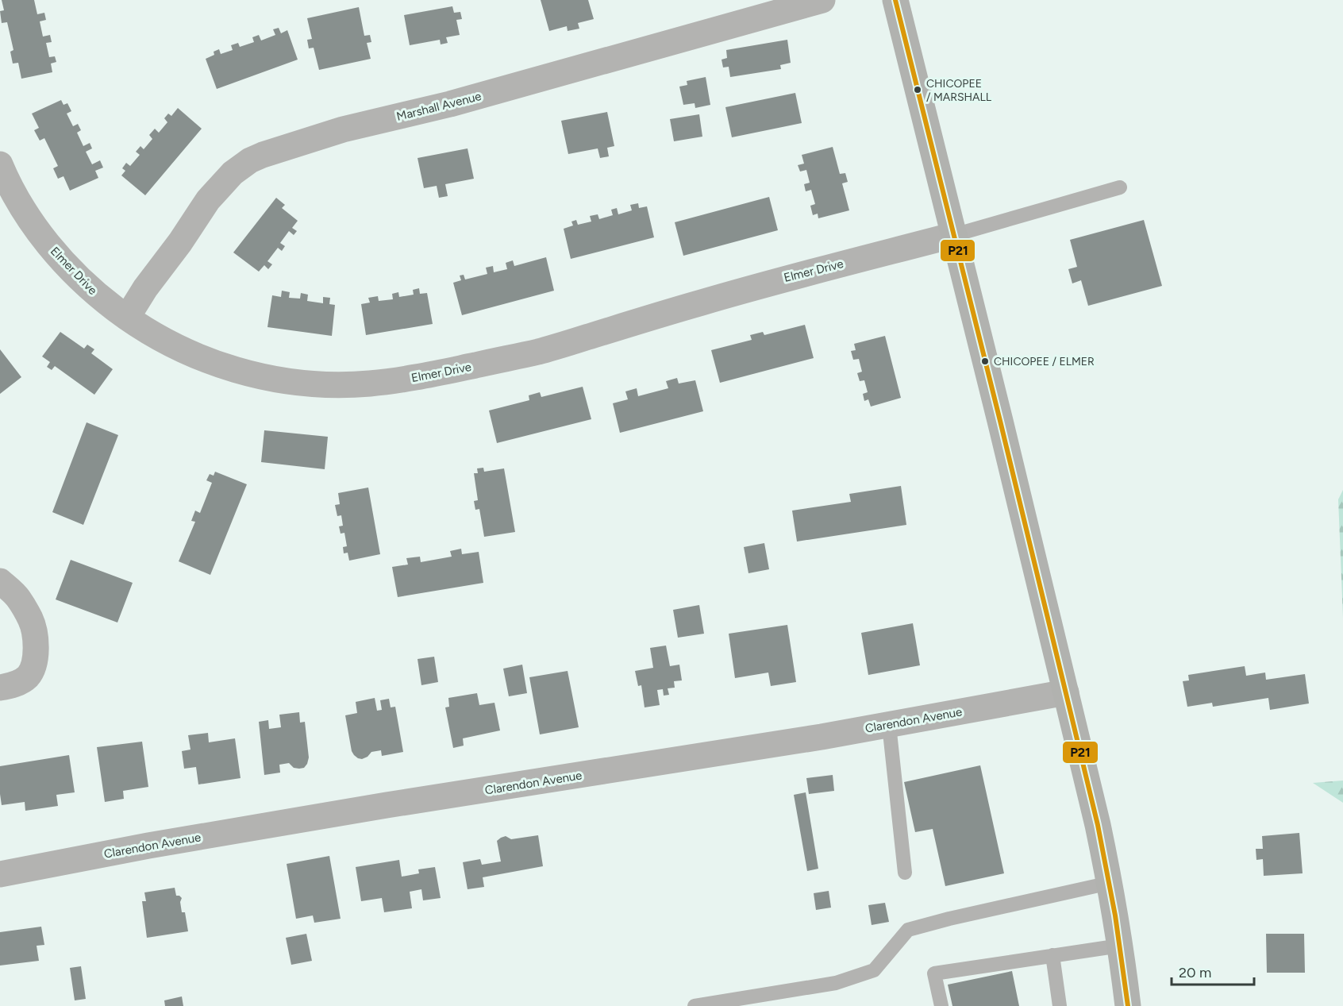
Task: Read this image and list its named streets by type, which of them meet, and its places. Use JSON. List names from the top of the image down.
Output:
{
  "streets": {
    "street": ["Marshall Avenue", "Elmer Drive", "Clarendon Avenue"]
  },
  "crossings": [
    ["Marshall Avenue", "Elmer Drive"]
  ],
  "places": ["CHICOPEE / MARSHALL", "CHICOPEE / ELMER"],
  "lines": ["transit line P21"],
  "scale_bar": "20 m"
}
